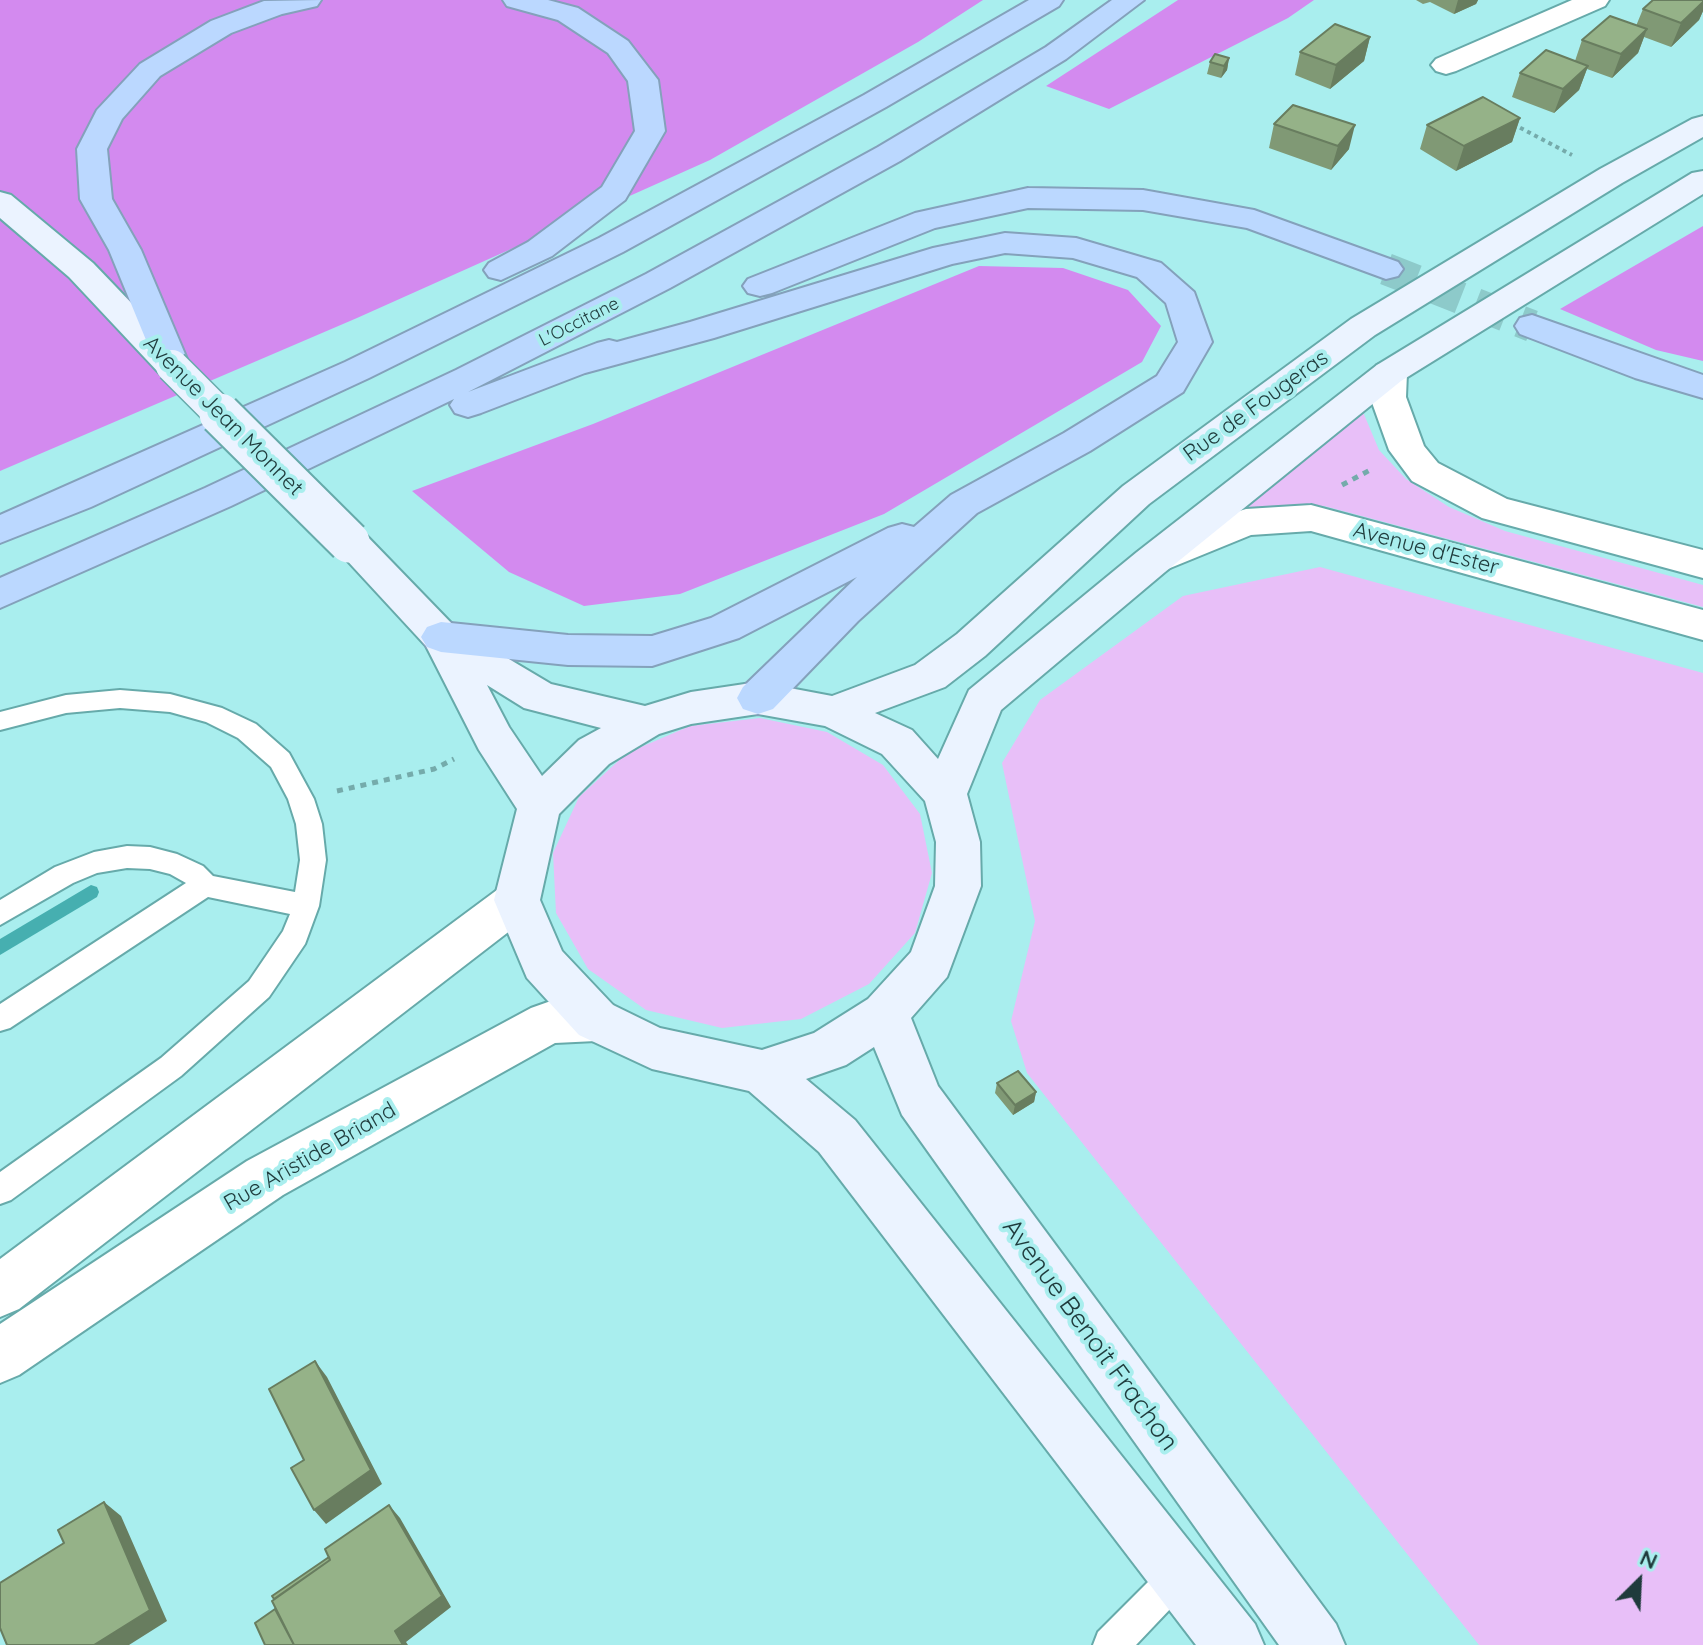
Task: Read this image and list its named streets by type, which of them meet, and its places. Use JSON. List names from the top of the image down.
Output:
{
  "streets": {
    "highway": ["L'Occitane"],
    "main road": ["Rue de Fougeras", "Avenue Jean Monnet", "Avenue Benoit Frachon"],
    "street": ["Avenue d'Ester", "Rue Aristide Briand"]
  },
  "north": "top right"
}
